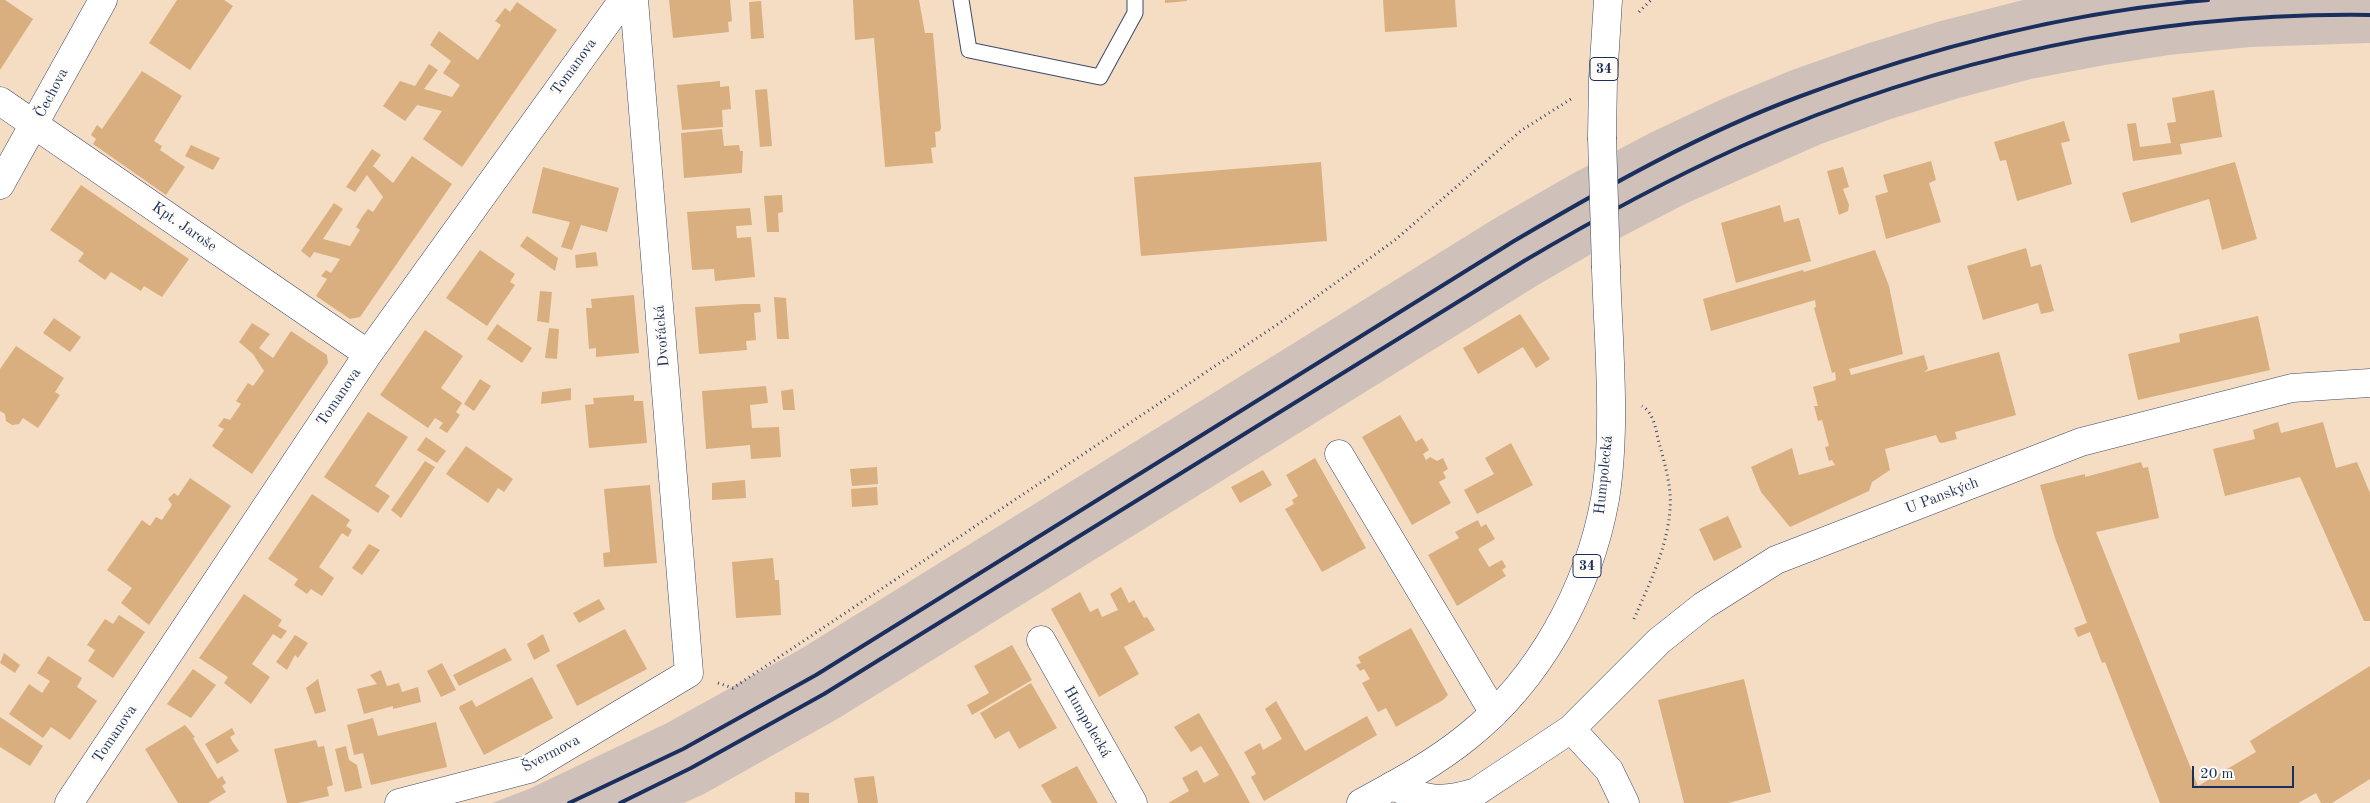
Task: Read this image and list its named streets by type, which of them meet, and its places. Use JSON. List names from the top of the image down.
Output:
{
  "streets": {
    "street": [
      "Tomanova",
      "34",
      "Čechova",
      "Kpt. Jaroše",
      "Dvořácká",
      "Humpolecká",
      "U Panských",
      "Švermova"
    ]
  },
  "crossings": [
    ["Tomanova", "Kpt. Jaroše"],
    ["34", "Humpolecká"],
    ["Čechova", "Kpt. Jaroše"],
    ["Dvořácká", "Švermova"]
  ],
  "scale_bar": "20 m"
}
